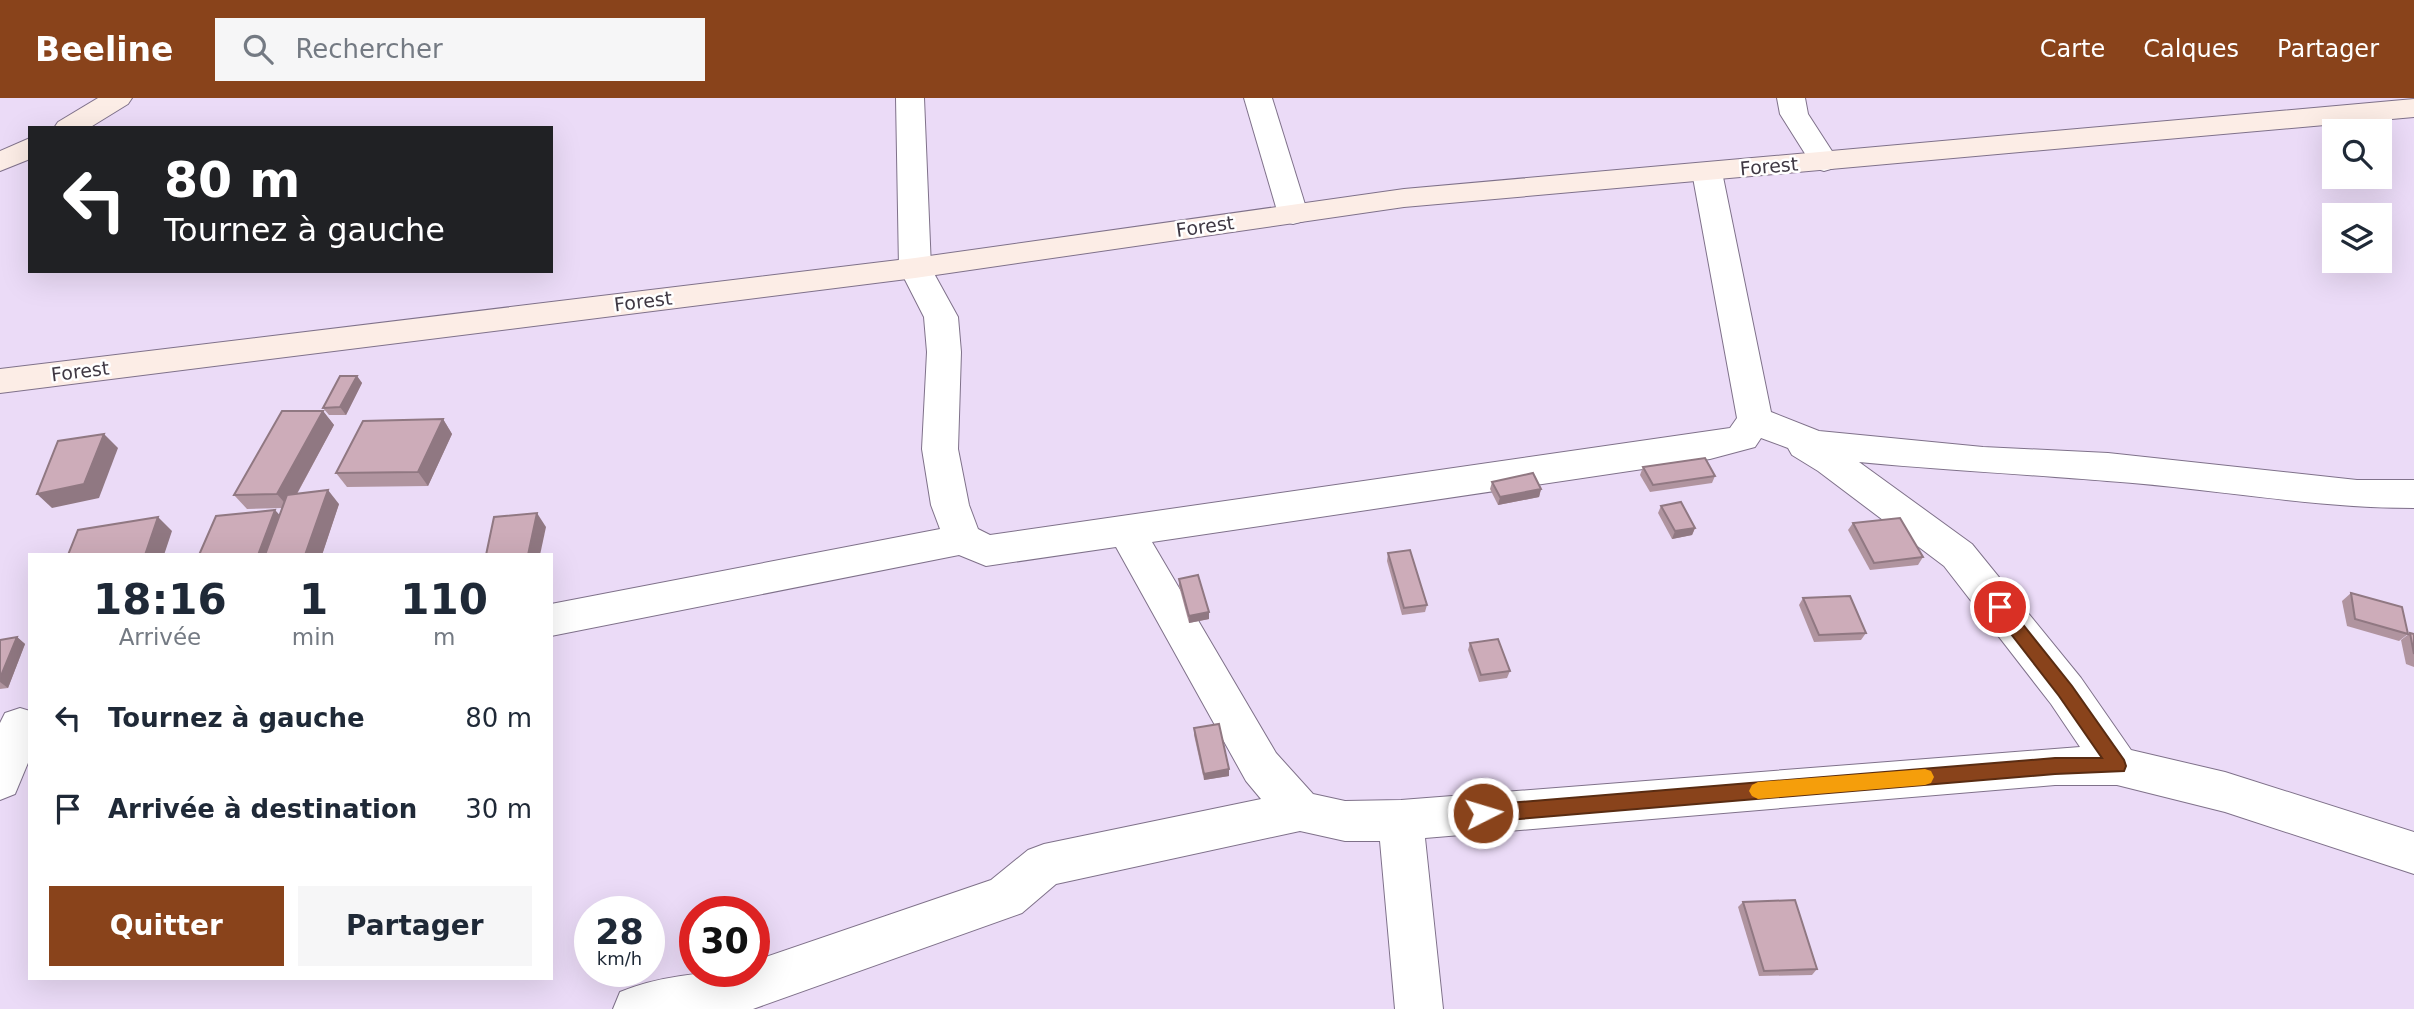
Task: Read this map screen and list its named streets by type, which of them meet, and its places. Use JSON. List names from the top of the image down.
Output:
{
  "streets": {
    "street": ["Forest"]
  },
  "page": {
    "header": "Beeline",
    "search": "Rechercher",
    "nav": ["Carte", "Calques", "Partager"],
    "turn": ["80 m", "Tournez à gauche"],
    "eta": [
      "18:16",
      "Arrivée",
      "1",
      "min",
      "110",
      "m"
    ],
    "list": [
      {
        "name": "Tournez à gauche",
        "value": "80 m"
      },
      {
        "name": "Arrivée à destination",
        "value": "30 m"
      }
    ],
    "buttons": ["Quitter", "Partager"],
    "speed": "28 km/h",
    "limit": "30"
  }
}
